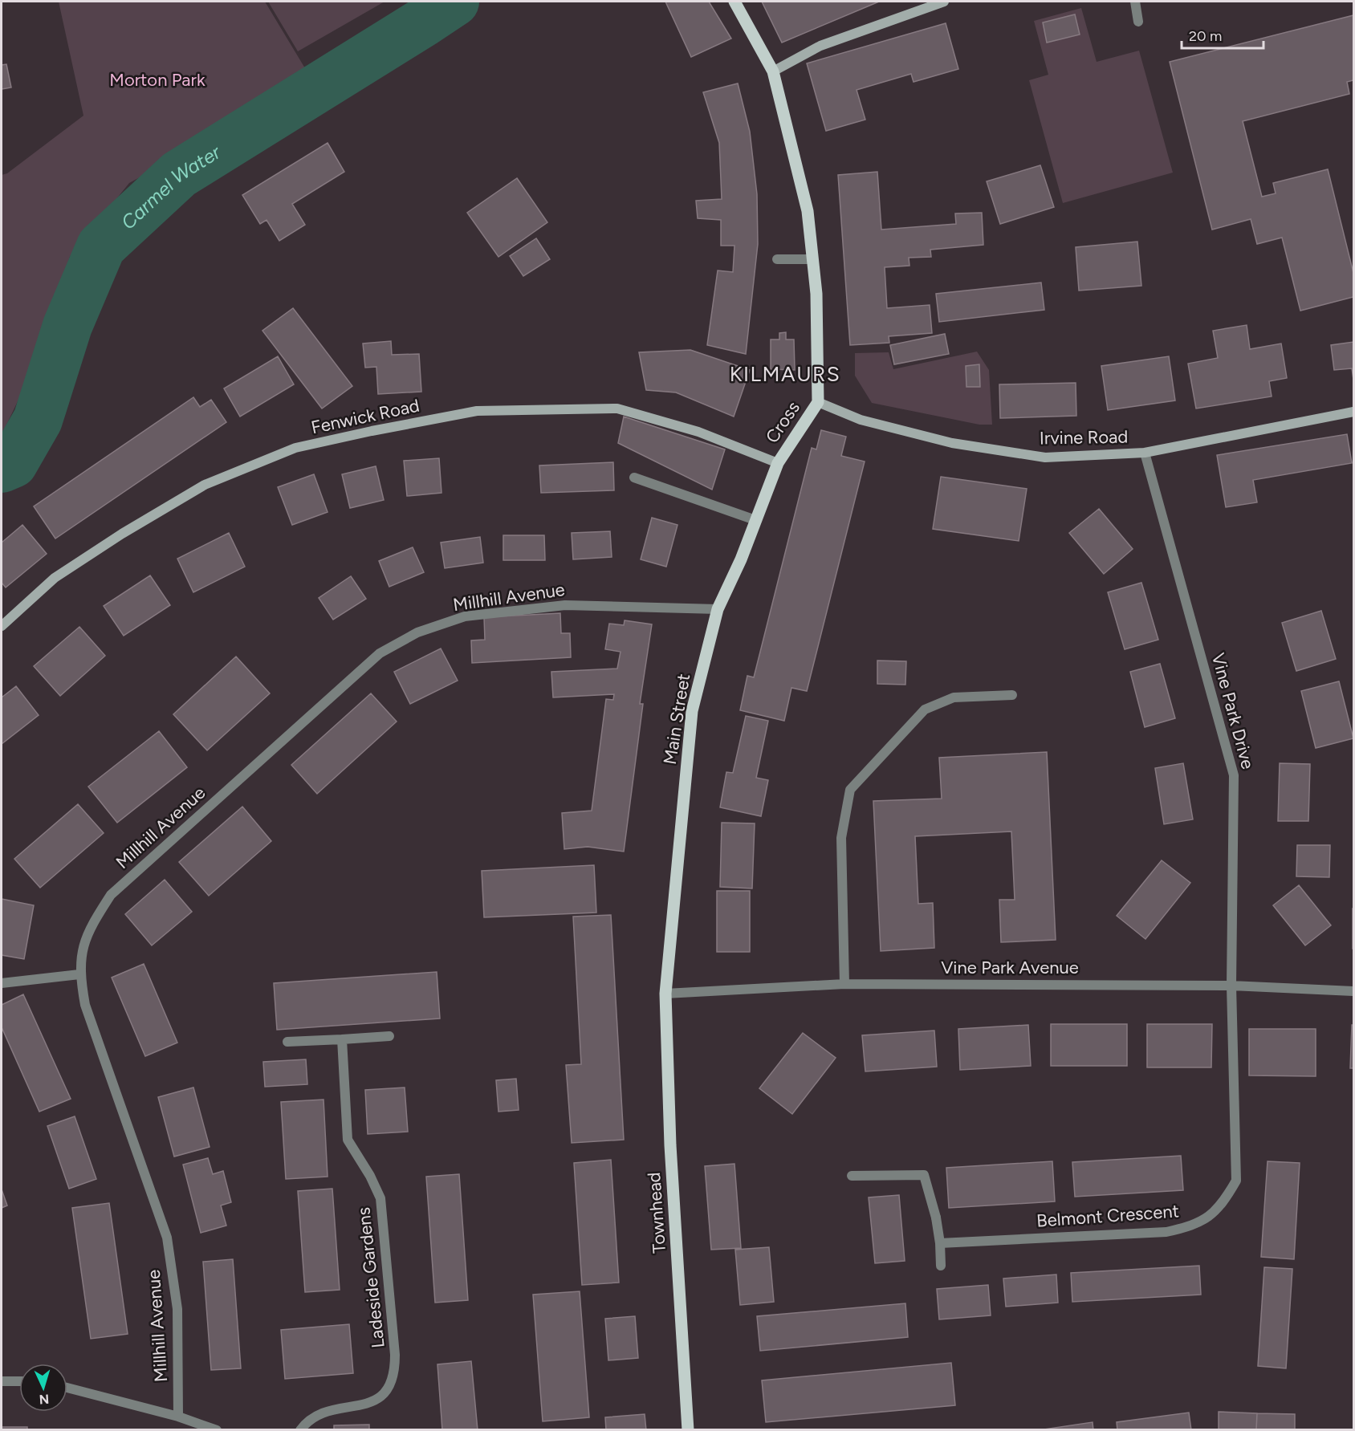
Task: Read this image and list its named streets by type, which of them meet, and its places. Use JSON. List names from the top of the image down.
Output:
{
  "streets": {
    "main road": [
      "Fenwick Road",
      "Cross",
      "Irvine Road",
      "Main Street",
      "Townhead"
    ],
    "street": [
      "Millhill Avenue",
      "Vine Park Drive",
      "Vine Park Avenue",
      "Belmont Crescent",
      "Ladeside Gardens"
    ]
  },
  "crossings": [
    ["Fenwick Road", "Cross"],
    ["Fenwick Road", "Main Street"],
    ["Cross", "Irvine Road"],
    ["Cross", "Main Street"],
    ["Irvine Road", "Vine Park Drive"],
    ["Millhill Avenue", "Main Street"],
    ["Vine Park Drive", "Vine Park Avenue"],
    ["Vine Park Drive", "Belmont Crescent"],
    ["Main Street", "Vine Park Avenue"],
    ["Main Street", "Townhead"],
    ["Vine Park Avenue", "Townhead"],
    ["Vine Park Avenue", "Belmont Crescent"]
  ],
  "districts": ["KILMAURS"],
  "water": ["Carmel Water"],
  "parks": ["Morton Park"],
  "scale_bar": "20 m",
  "north": "bottom"
}
